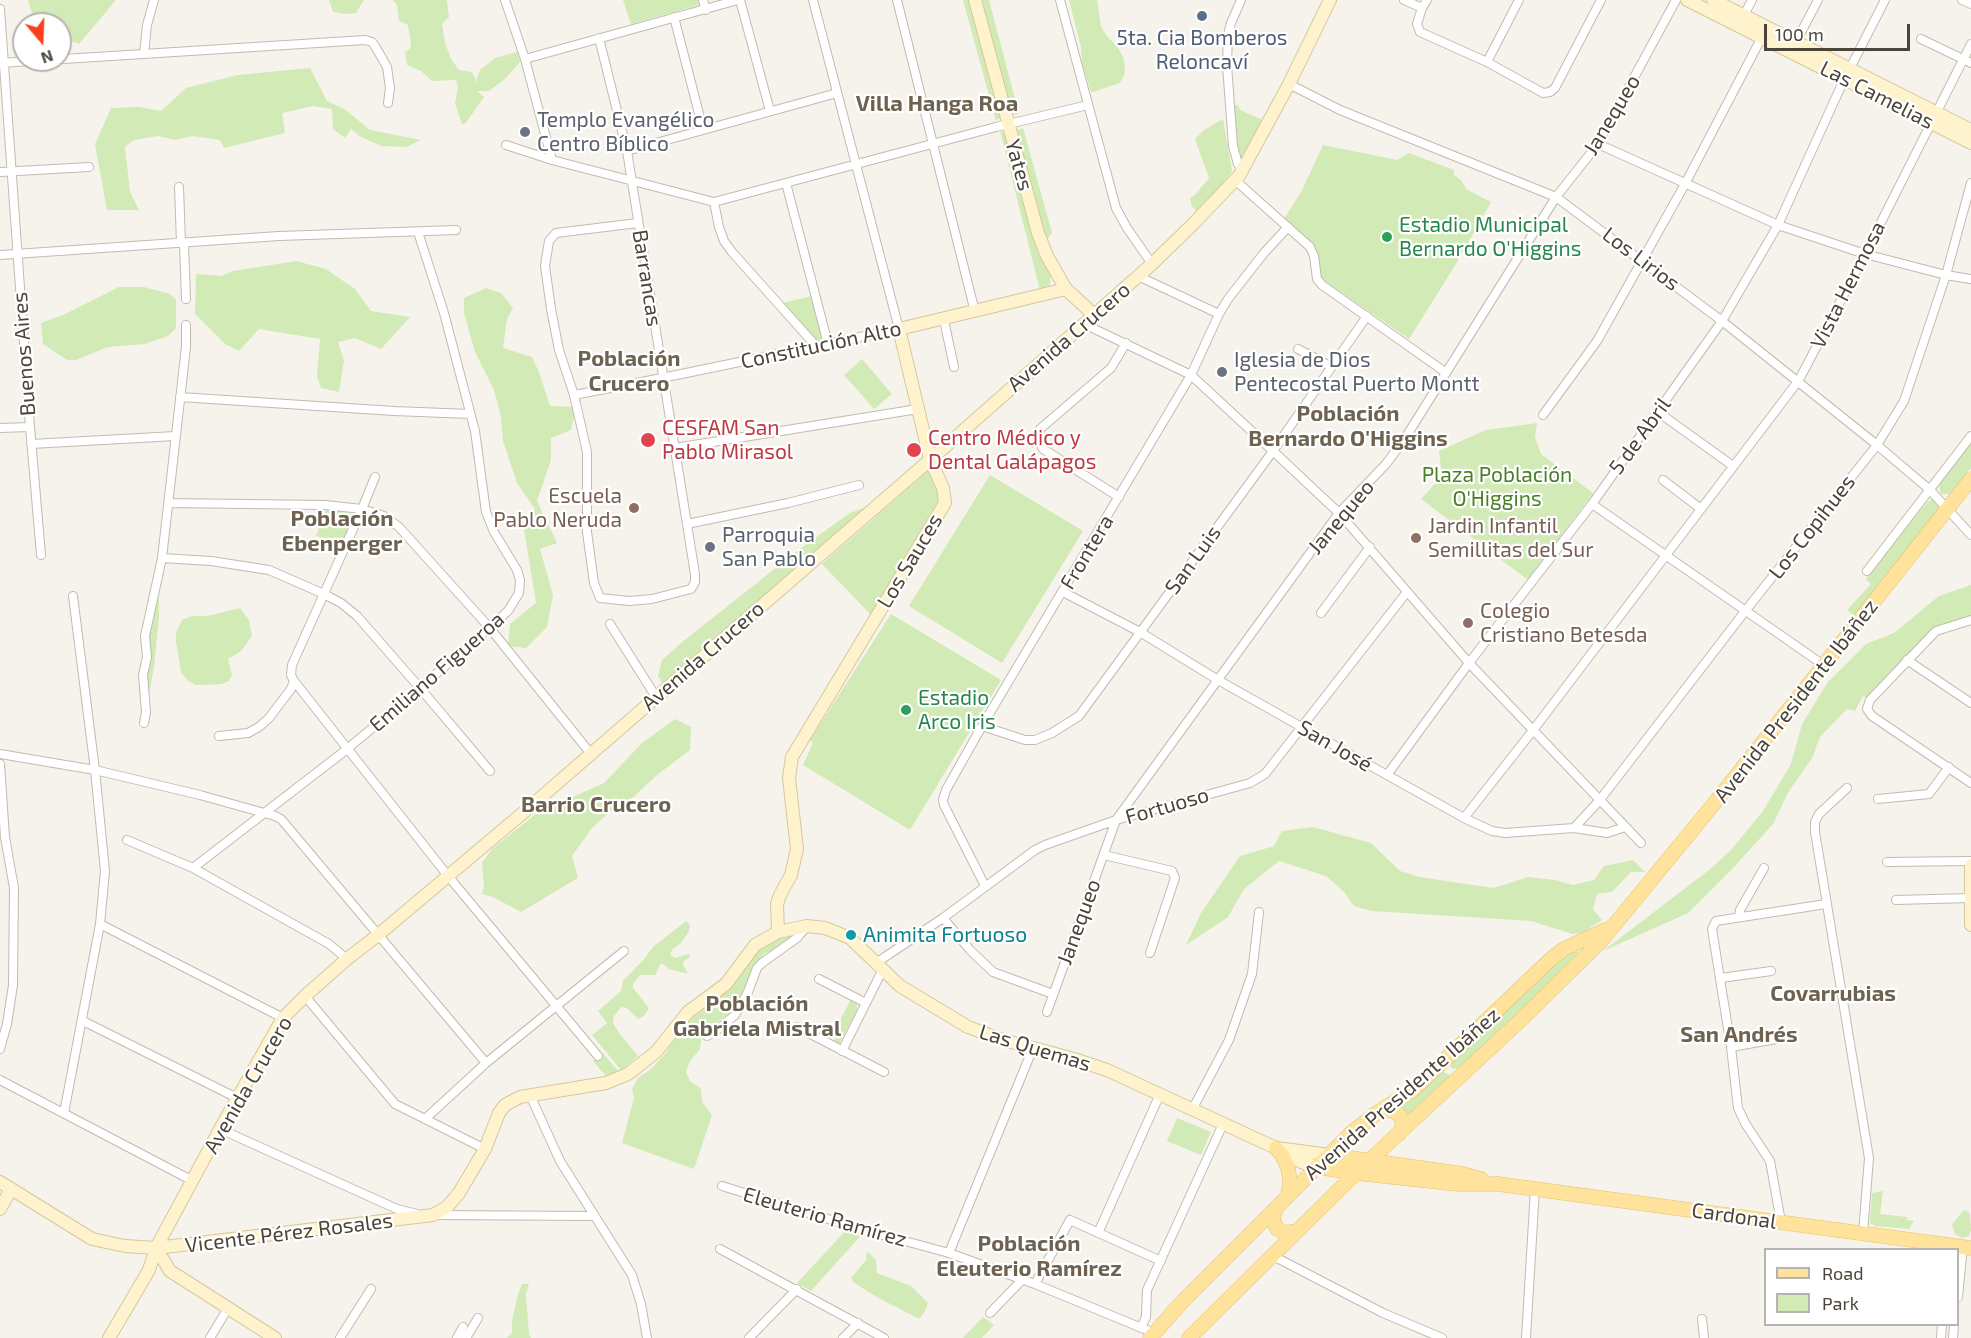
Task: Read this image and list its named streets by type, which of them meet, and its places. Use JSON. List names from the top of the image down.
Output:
{
  "streets": {
    "main road": [
      "Las Camelias",
      "Yates",
      "Avenida Crucero",
      "Constitución Alto",
      "Los Sauces",
      "Avenida Presidente Ibáñez",
      "Las Quemas",
      "Cardonal",
      "Vicente Pérez Rosales"
    ],
    "street": [
      "Janequeo",
      "Los Lirios",
      "Barrancas",
      "Vista Hermosa",
      "Buenos Aires",
      "5 de Abril",
      "Los Copihues",
      "Frontera",
      "San Luis",
      "Emiliano Figueroa",
      "San José",
      "Fortuoso",
      "Eleuterio Ramírez"
    ]
  },
  "crossings": [
    ["Las Camelias", "Vista Hermosa"],
    ["Las Camelias", "5 de Abril"],
    ["Janequeo", "Los Lirios"],
    ["Janequeo", "San José"],
    ["Janequeo", "Fortuoso"],
    ["Yates", "Avenida Crucero"],
    ["Yates", "Constitución Alto"],
    ["Los Lirios", "Vista Hermosa"],
    ["Los Lirios", "Avenida Crucero"],
    ["Los Lirios", "5 de Abril"],
    ["Los Lirios", "Los Copihues"],
    ["Los Lirios", "Avenida Presidente Ibáñez"],
    ["Barrancas", "Constitución Alto"],
    ["Vista Hermosa", "San José"],
    ["Avenida Crucero", "Los Sauces"],
    ["Avenida Crucero", "Vicente Pérez Rosales"],
    ["Constitución Alto", "Los Sauces"],
    ["5 de Abril", "San José"],
    ["Los Copihues", "San José"],
    ["Frontera", "San Luis"],
    ["Frontera", "San José"],
    ["Frontera", "Fortuoso"],
    ["San Luis", "San José"],
    ["Los Sauces", "Las Quemas"],
    ["Avenida Presidente Ibáñez", "Las Quemas"],
    ["Avenida Presidente Ibáñez", "Cardonal"],
    ["Avenida Presidente Ibáñez", "Eleuterio Ramírez"],
    ["San José", "Fortuoso"],
    ["Fortuoso", "Las Quemas"],
    ["Las Quemas", "Cardonal"],
    ["Las Quemas", "Vicente Pérez Rosales"]
  ],
  "districts": [
    "Villa Hanga Roa",
    "Población Crucero",
    "Población Bernardo O'Higgins",
    "Población Ebenperger",
    "Barrio Crucero",
    "Covarrubias",
    "Población Gabriela Mistral",
    "San Andrés",
    "Población Eleuterio Ramírez"
  ],
  "parks": ["Plaza Población O'Higgins"],
  "places": [
    "5ta. Cia Bomberos Reloncaví",
    "Templo Evangélico Centro Bíblico",
    "Estadio Municipal Bernardo O'Higgins",
    "Iglesia de Dios Pentecostal Puerto Montt",
    "CESFAM San Pablo Mirasol",
    "Centro Médico y Dental Galápagos",
    "Escuela Pablo Neruda",
    "Jardin Infantil Semillitas del Sur",
    "Parroquia San Pablo",
    "Colegio Cristiano Betesda",
    "Estadio Arco Iris",
    "Animita Fortuoso"
  ],
  "legend": ["Road", "Park"],
  "scale_bar": "100 m",
  "north": "bottom"
}
